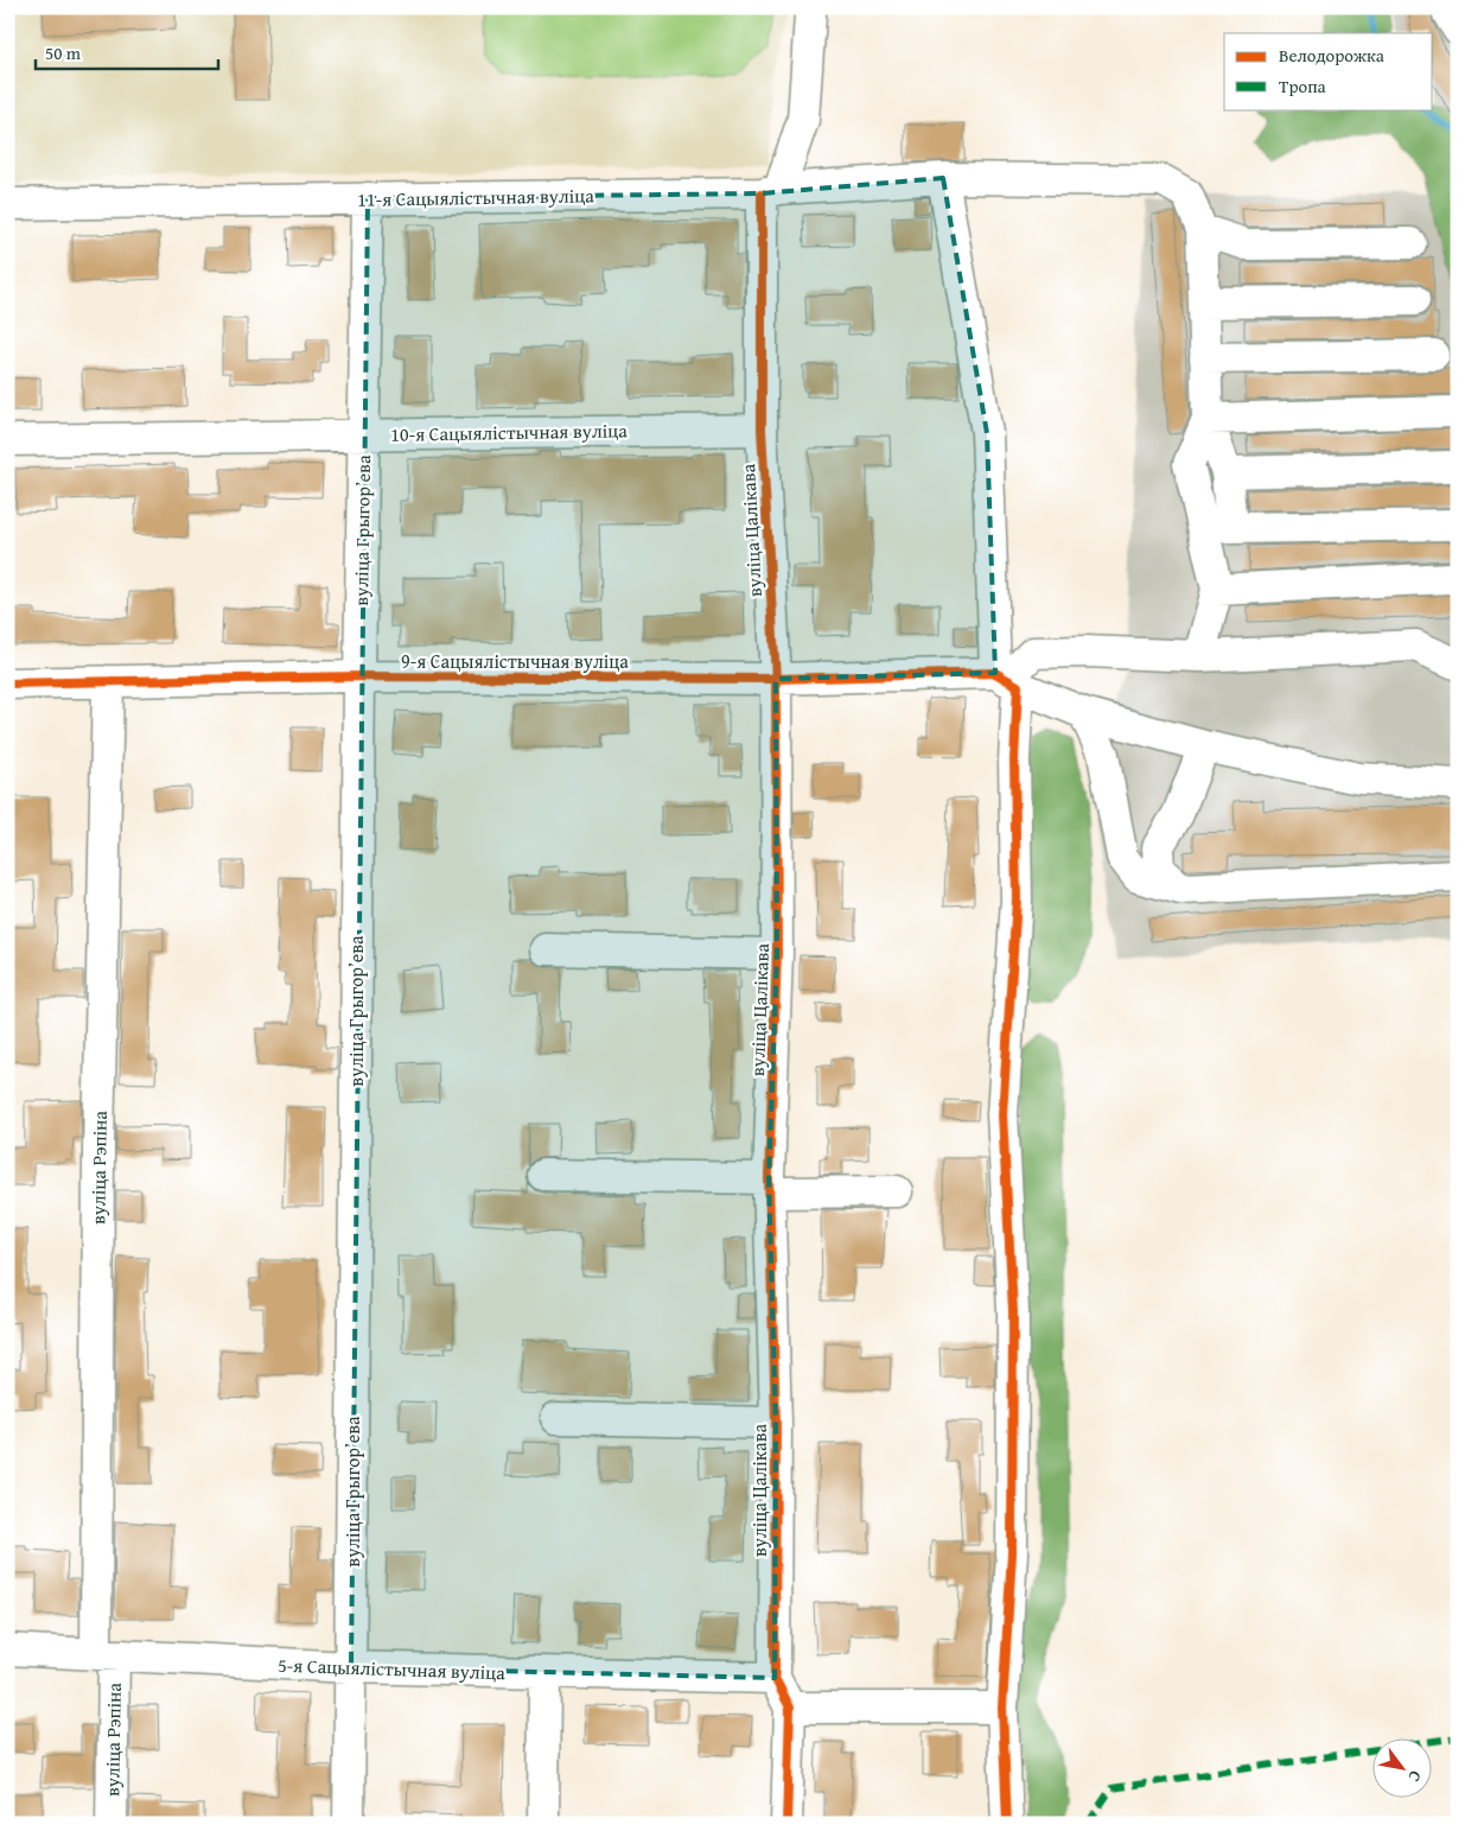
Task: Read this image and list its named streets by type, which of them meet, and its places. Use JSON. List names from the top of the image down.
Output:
{
  "streets": {
    "street": [
      "11-я Сацыялістычная вуліца",
      "10-я Сацыялістычная вуліца",
      "вуліца Грыгорʼева",
      "вуліца Цалікава",
      "9-я Сацыялістычная вуліца",
      "вуліца Рэпіна",
      "5-я Сацыялістычная вуліца"
    ]
  },
  "crossings": [
    ["11-я Сацыялістычная вуліца", "вуліца Грыгорʼева"],
    ["11-я Сацыялістычная вуліца", "вуліца Цалікава"],
    ["10-я Сацыялістычная вуліца", "вуліца Грыгорʼева"],
    ["10-я Сацыялістычная вуліца", "вуліца Цалікава"],
    ["вуліца Грыгорʼева", "9-я Сацыялістычная вуліца"],
    ["вуліца Грыгорʼева", "5-я Сацыялістычная вуліца"],
    ["вуліца Цалікава", "9-я Сацыялістычная вуліца"],
    ["вуліца Цалікава", "5-я Сацыялістычная вуліца"],
    ["9-я Сацыялістычная вуліца", "вуліца Рэпіна"],
    ["вуліца Рэпіна", "5-я Сацыялістычная вуліца"]
  ],
  "legend": ["Велодорожка", "Тропа"],
  "scale_bar": "50 m",
  "north": "bottom right"
}
